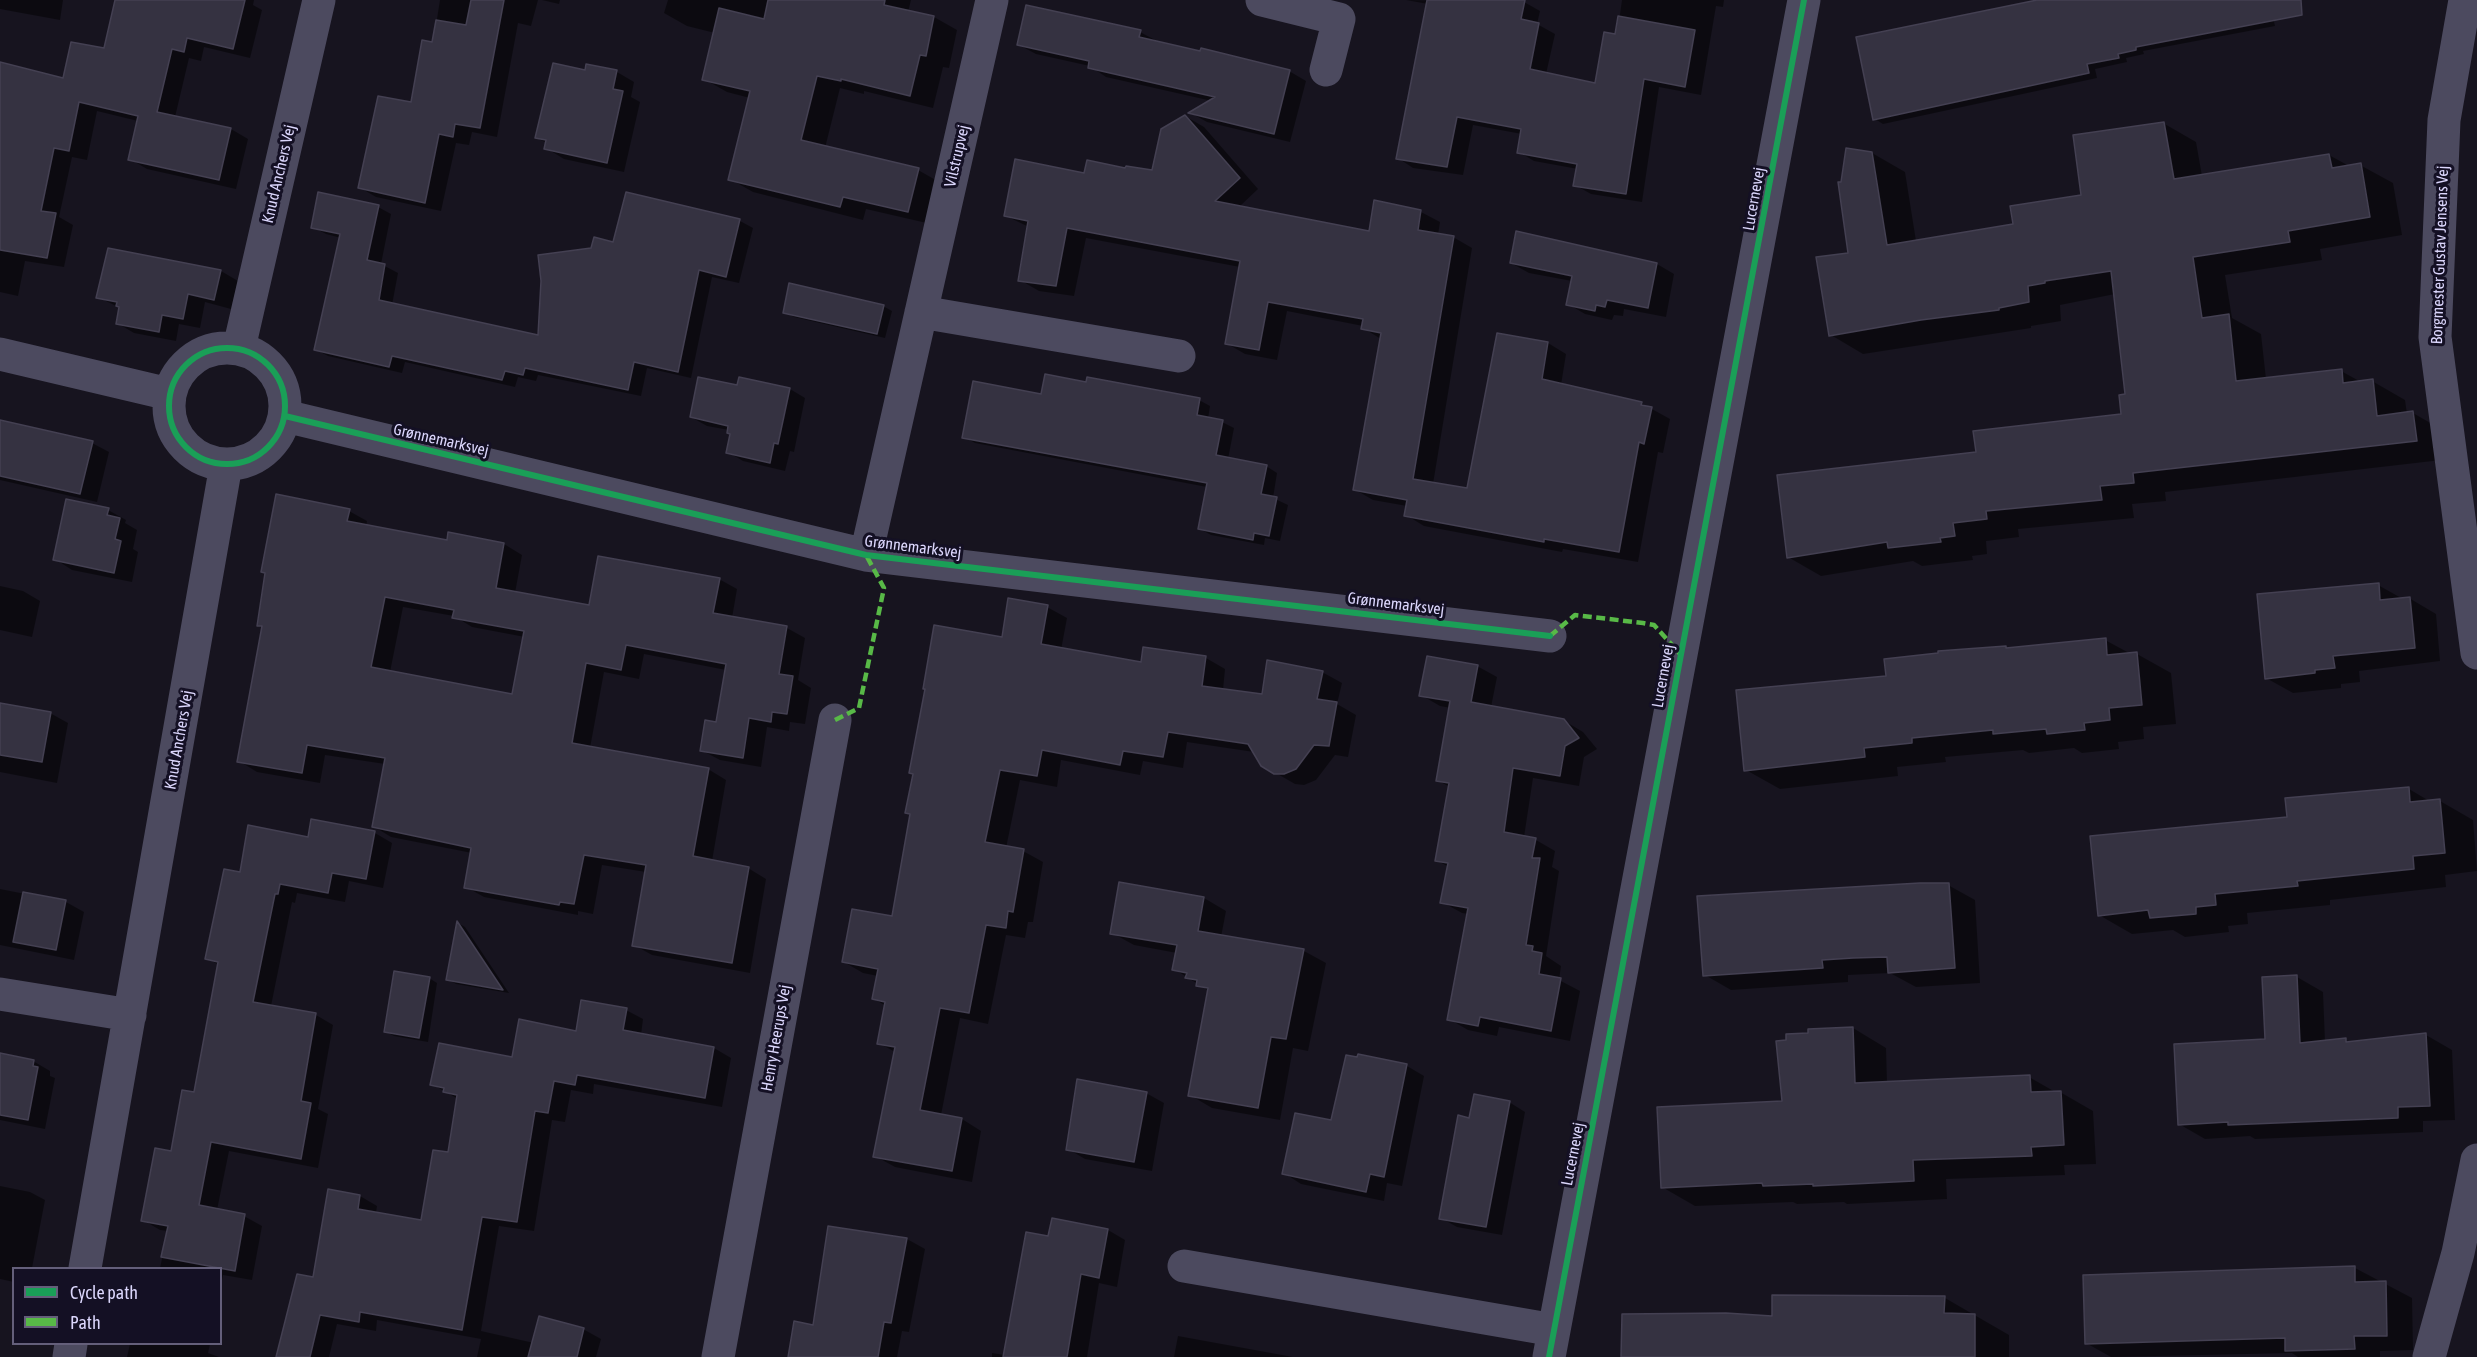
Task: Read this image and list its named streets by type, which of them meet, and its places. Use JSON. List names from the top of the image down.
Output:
{
  "streets": {
    "street": [
      "Vilstrupvej",
      "Knud Anchers Vej",
      "Lucernevej",
      "Borgmester Gustav Jensens Vej",
      "Grønnemarksvej",
      "Henry Heerups Vej"
    ]
  },
  "crossings": [
    ["Vilstrupvej", "Grønnemarksvej"],
    ["Knud Anchers Vej", "Grønnemarksvej"]
  ],
  "legend": ["Cycle path", "Path"]
}
